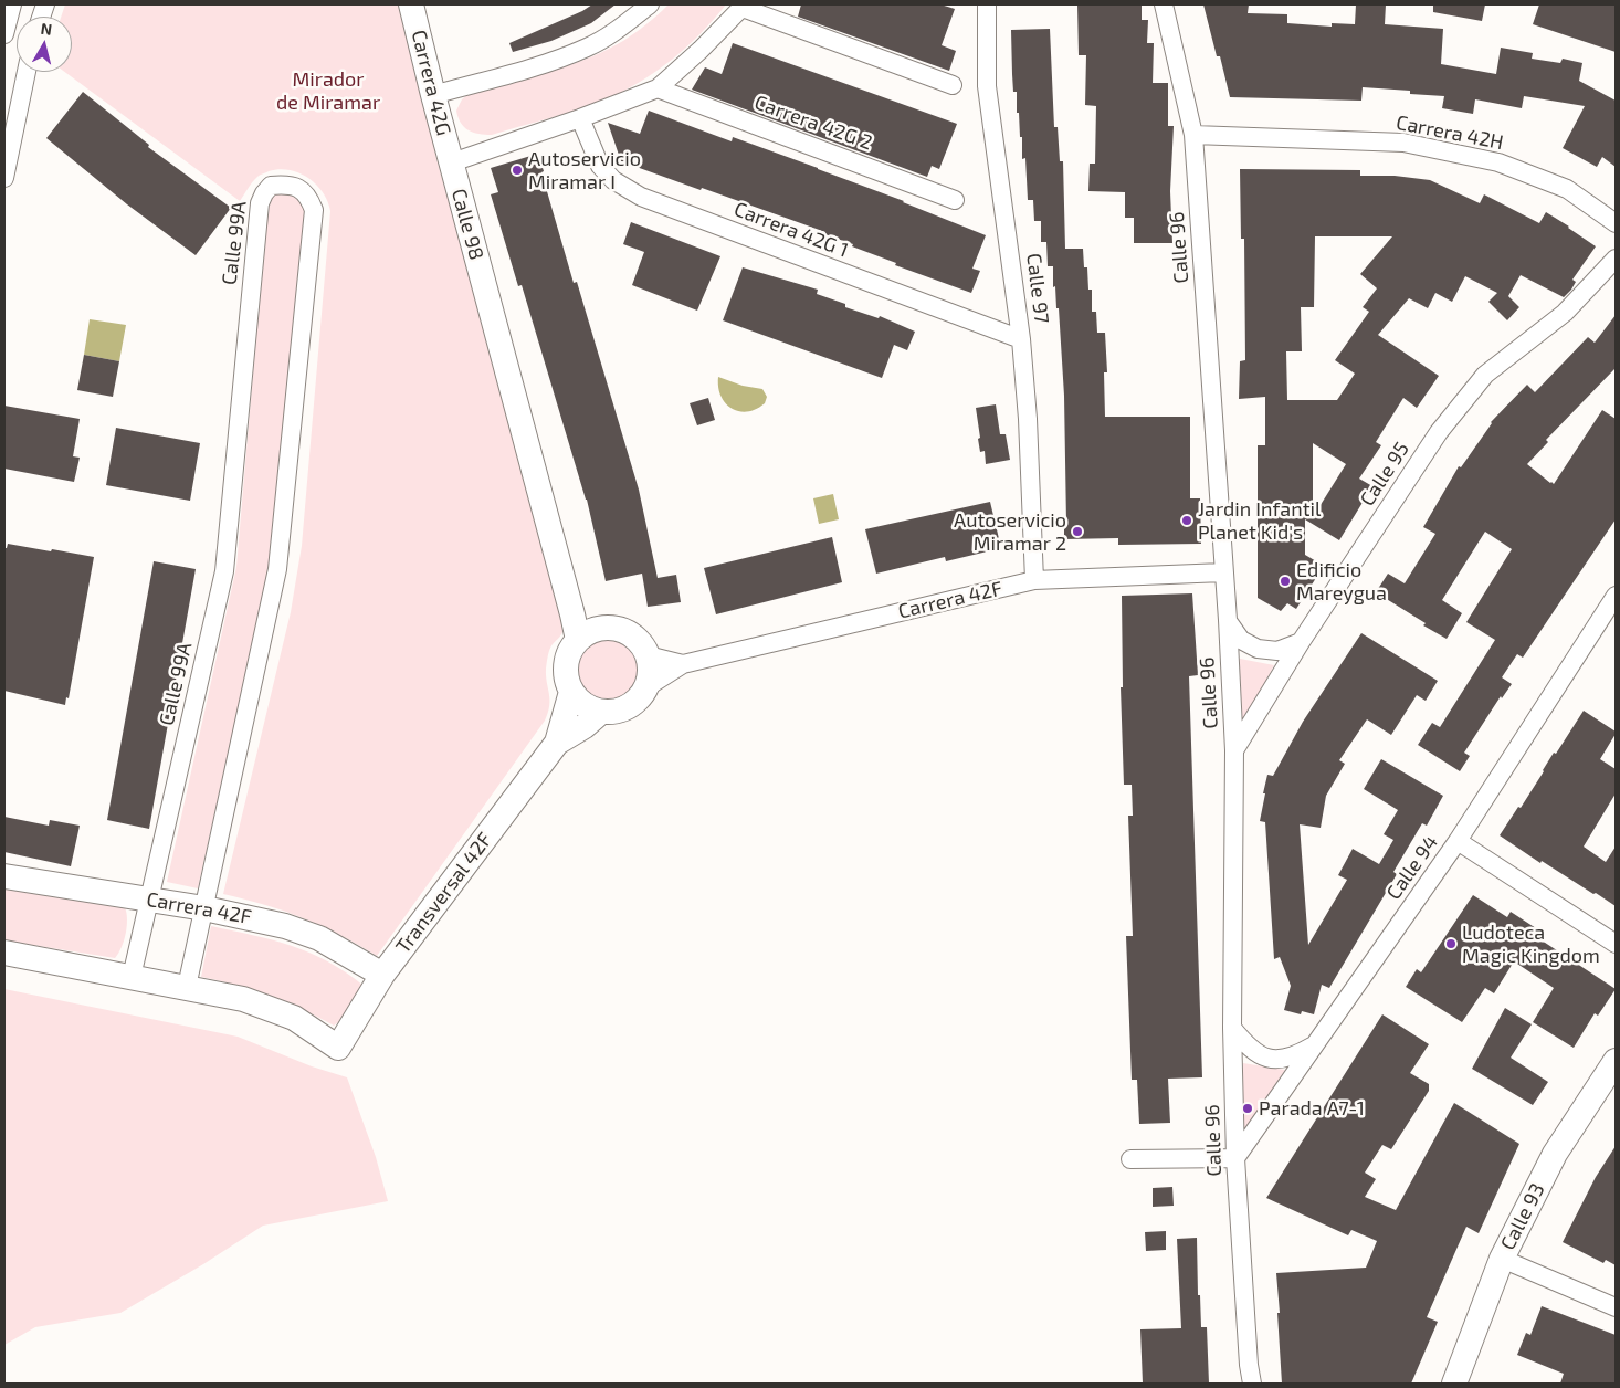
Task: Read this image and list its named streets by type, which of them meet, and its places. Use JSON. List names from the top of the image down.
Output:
{
  "streets": {
    "street": [
      "Carrera 42G",
      "Carrera 42G 2",
      "Carrera 42H",
      "Calle 98",
      "Carrera 42G 1",
      "Calle 99A",
      "Calle 96",
      "Calle 97",
      "Calle 95",
      "Carrera 42F",
      "Calle 94",
      "Transversal 42F",
      "Calle 93"
    ]
  },
  "crossings": [
    ["Carrera 42G", "Calle 98"],
    ["Carrera 42G 2", "Calle 98"],
    ["Carrera 42H", "Calle 96"],
    ["Calle 98", "Carrera 42G 1"],
    ["Calle 98", "Carrera 42F"],
    ["Calle 98", "Transversal 42F"],
    ["Carrera 42G 1", "Calle 97"],
    ["Calle 99A", "Carrera 42F"],
    ["Calle 99A", "Transversal 42F"],
    ["Calle 96", "Calle 95"],
    ["Calle 96", "Carrera 42F"],
    ["Calle 96", "Calle 94"],
    ["Calle 97", "Carrera 42F"],
    ["Carrera 42F", "Transversal 42F"]
  ],
  "parks": ["Mirador de Miramar"],
  "places": [
    "Autoservicio Miramar I",
    "Jardin Infantil Planet Kid's",
    "Autoservicio Miramar 2",
    "Edificio Mareygua",
    "Ludoteca Magic Kingdom",
    "Parada A7-1"
  ],
  "north": "top"
}
